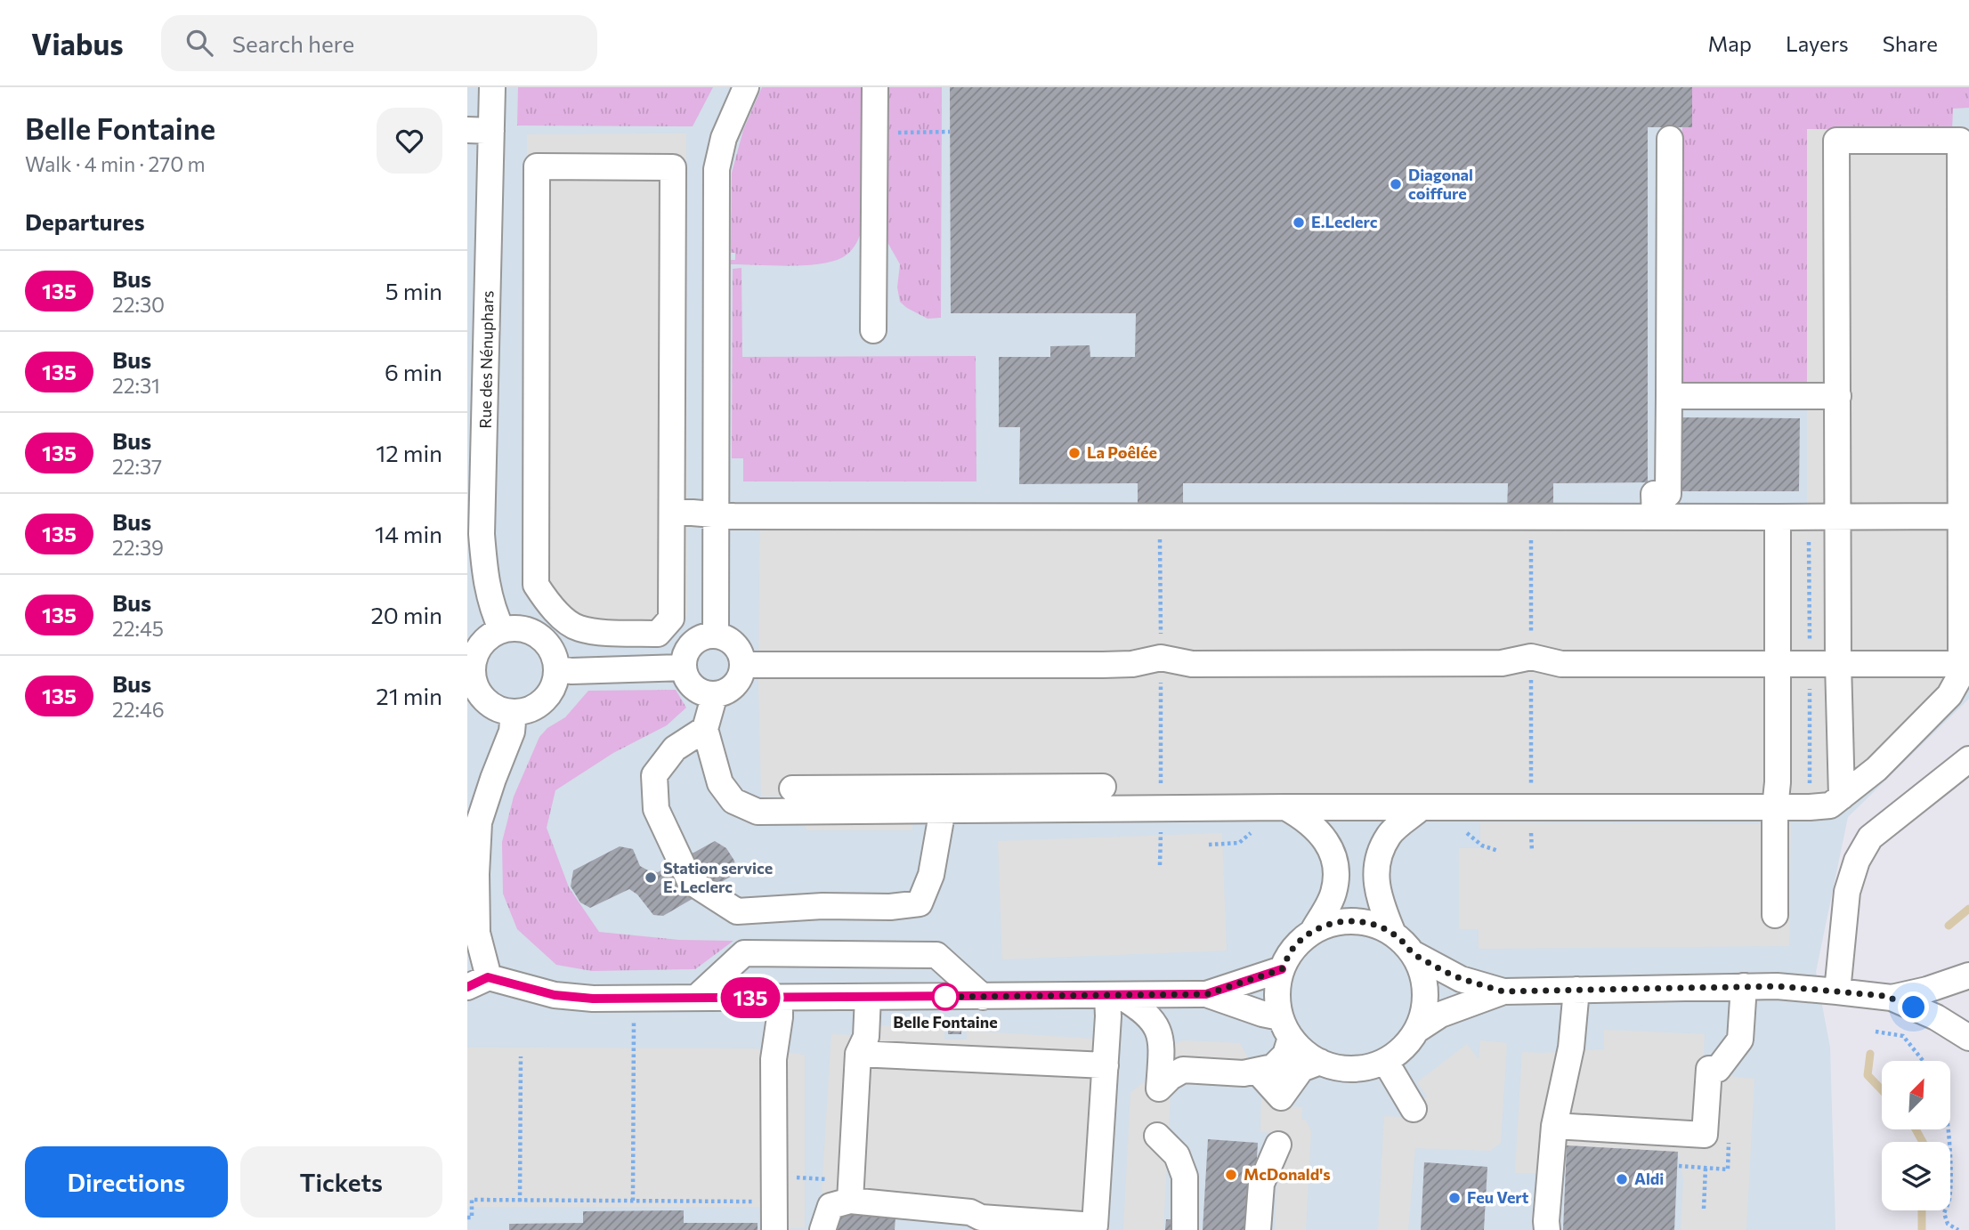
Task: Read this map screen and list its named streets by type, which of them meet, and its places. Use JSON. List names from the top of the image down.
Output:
{
  "streets": {
    "street": ["Rue des Nénuphars"]
  },
  "places": [
    "Diagonal coiffure",
    "E.Leclerc",
    "La Poêlée",
    "Station service E. Leclerc",
    "Belle Fontaine",
    "McDonald's",
    "Aldi",
    "Feu Vert"
  ],
  "lines": ["bus line 135"],
  "north": "top right",
  "page": {
    "header": "Viabus",
    "search": "Search here",
    "nav": ["Map", "Layers", "Share"],
    "heading": [
      ["Belle Fontaine", "Walk · 4 min · 270 m"],
      "Departures"
    ],
    "on_map": "135",
    "list": [
      {
        "mark": "135",
        "name": "Bus",
        "note": "22:30",
        "value": "5 min"
      },
      {
        "mark": "135",
        "name": "Bus",
        "note": "22:31",
        "value": "6 min"
      },
      {
        "mark": "135",
        "name": "Bus",
        "note": "22:37",
        "value": "12 min"
      },
      {
        "mark": "135",
        "name": "Bus",
        "note": "22:39",
        "value": "14 min"
      },
      {
        "mark": "135",
        "name": "Bus",
        "note": "22:45",
        "value": "20 min"
      },
      {
        "mark": "135",
        "name": "Bus",
        "note": "22:46",
        "value": "21 min"
      }
    ],
    "buttons": ["Directions", "Tickets"]
  }
}
